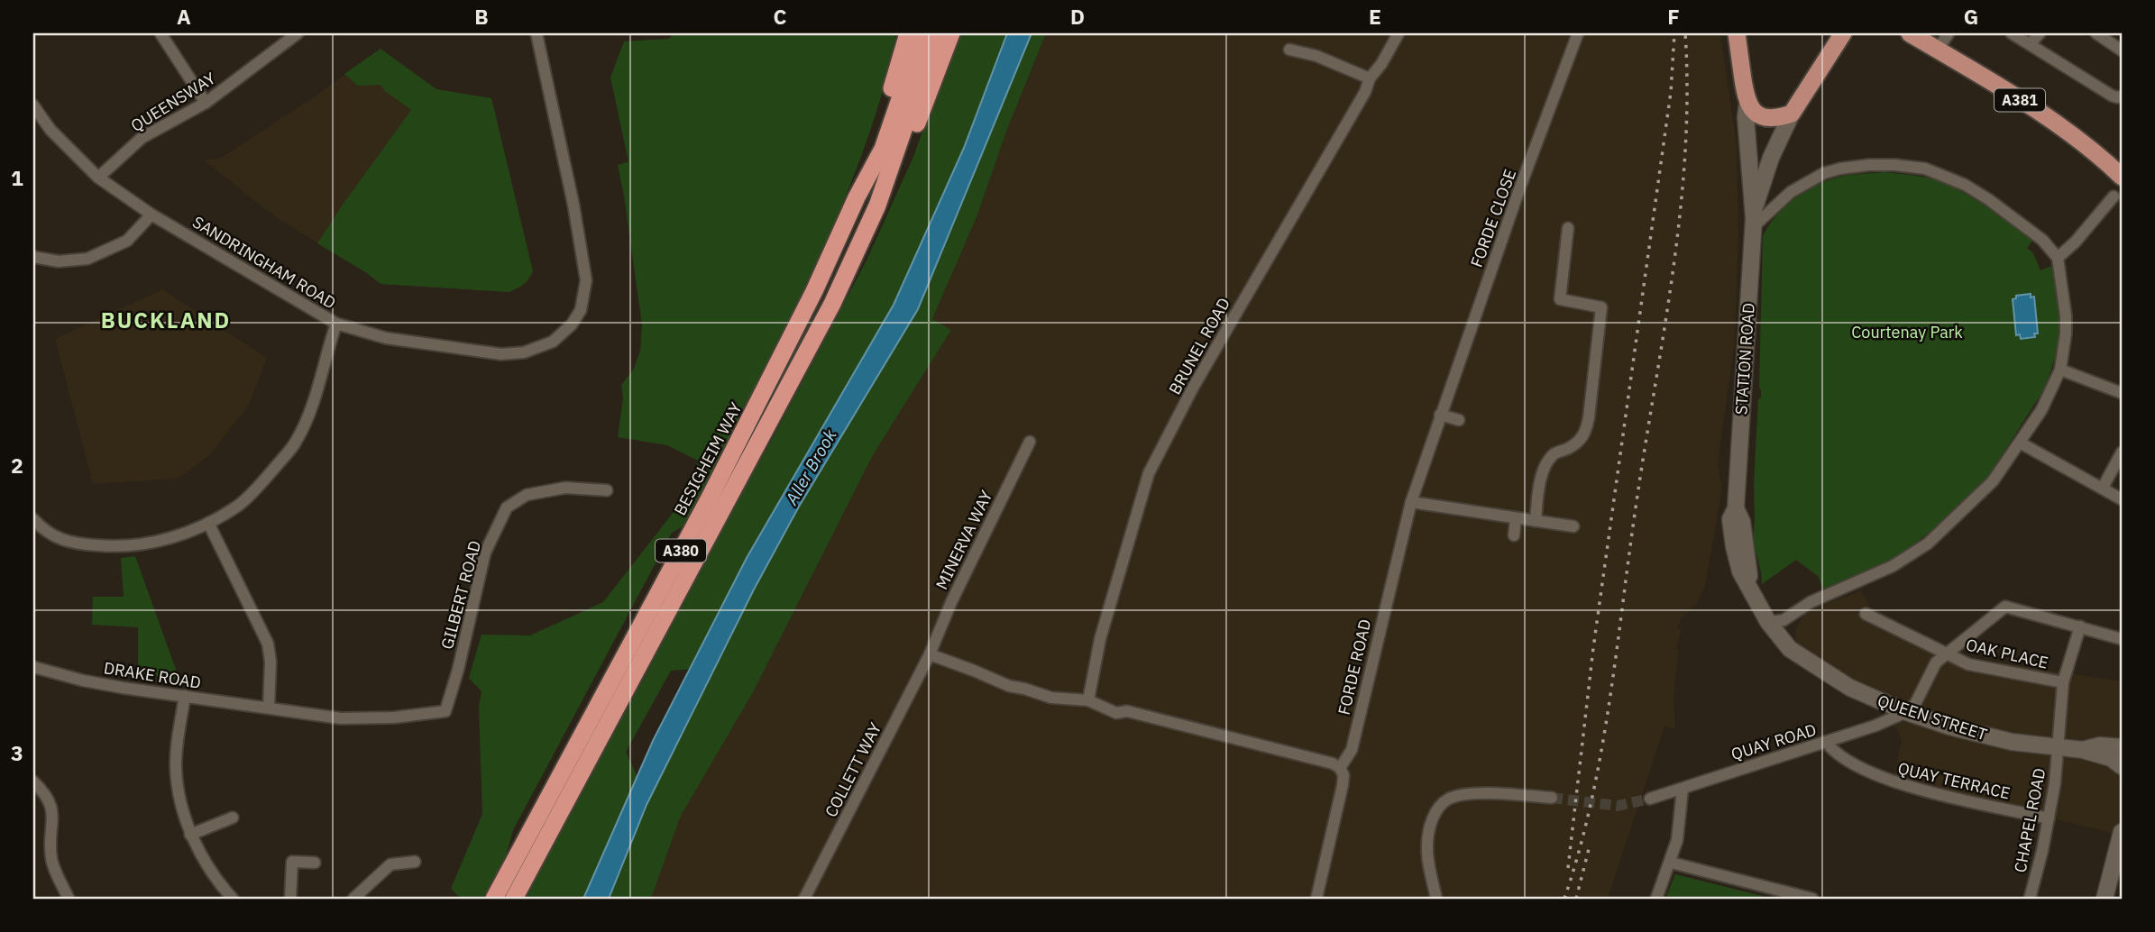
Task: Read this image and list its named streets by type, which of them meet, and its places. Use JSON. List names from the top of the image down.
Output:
{
  "streets": {
    "highway": ["BESIGHEIM WAY", "A380"],
    "main road": ["A381", "STATION ROAD", "QUEEN STREET"],
    "street": [
      "QUEENSWAY",
      "FORDE CLOSE",
      "SANDRINGHAM ROAD",
      "BRUNEL ROAD",
      "MINERVA WAY",
      "GILBERT ROAD",
      "OAK PLACE",
      "FORDE ROAD",
      "DRAKE ROAD",
      "QUAY ROAD",
      "COLLETT WAY",
      "QUAY TERRACE",
      "CHAPEL ROAD"
    ]
  },
  "crossings": [
    ["QUEENSWAY", "SANDRINGHAM ROAD"],
    ["FORDE CLOSE", "FORDE ROAD"],
    ["STATION ROAD", "QUEEN STREET"],
    ["BESIGHEIM WAY", "A380"],
    ["MINERVA WAY", "COLLETT WAY"],
    ["GILBERT ROAD", "DRAKE ROAD"],
    ["OAK PLACE", "QUEEN STREET"],
    ["OAK PLACE", "QUAY ROAD"],
    ["OAK PLACE", "CHAPEL ROAD"],
    ["QUEEN STREET", "QUAY ROAD"],
    ["QUEEN STREET", "CHAPEL ROAD"],
    ["QUAY ROAD", "QUAY TERRACE"],
    ["QUAY TERRACE", "CHAPEL ROAD"]
  ],
  "districts": ["BUCKLAND"],
  "water": ["Aller Brook"],
  "parks": ["Courtenay Park"],
  "grid": {
    "columns": [
      "A",
      "B",
      "C",
      "D",
      "E",
      "F",
      "G"
    ],
    "rows": ["1", "2", "3"]
  }
}
